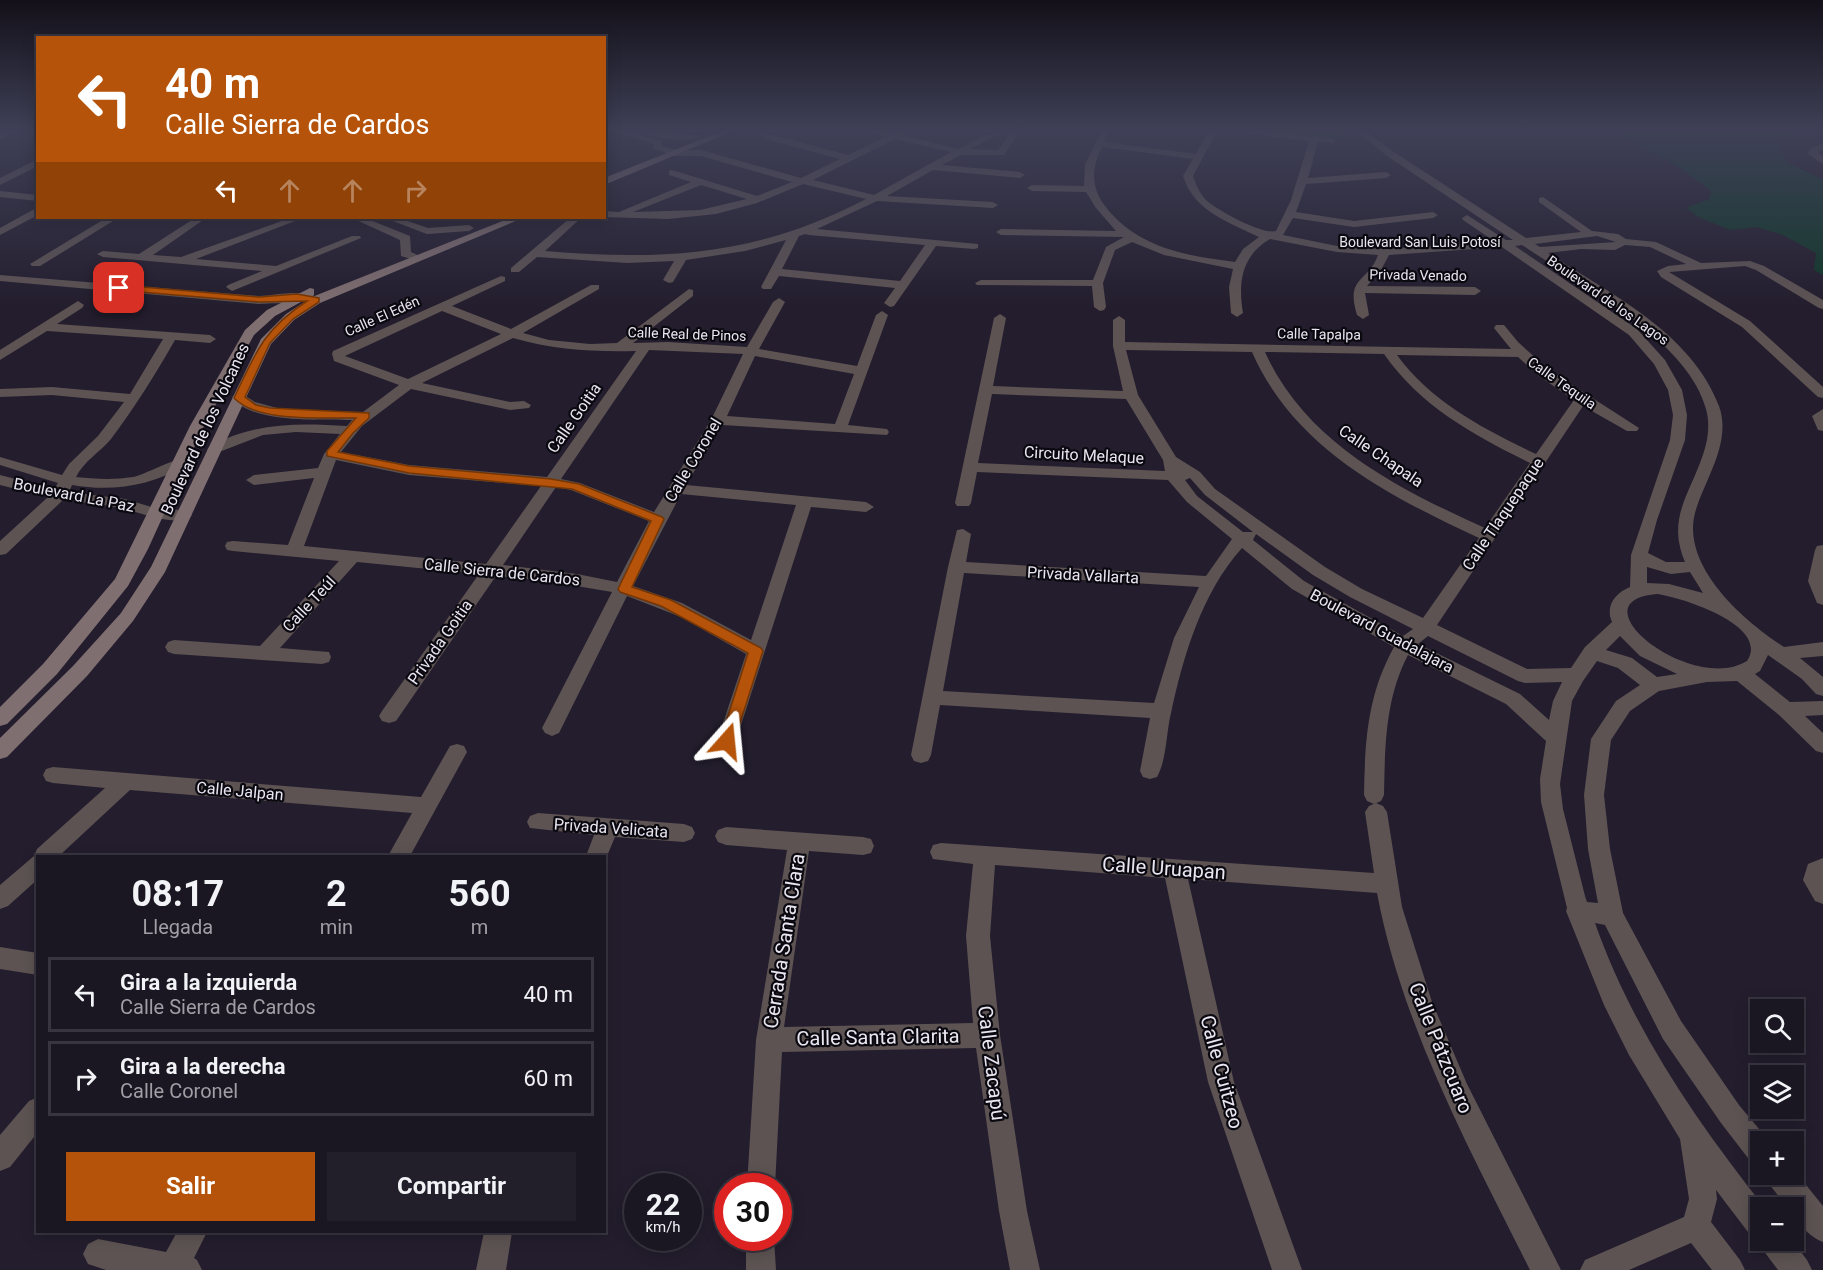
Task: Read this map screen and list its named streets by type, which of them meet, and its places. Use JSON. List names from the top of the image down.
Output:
{
  "streets": {
    "street": [
      "Boulevard San Luis Potosí",
      "Privada Venado",
      "Boulevard de los Lagos",
      "Calle El Edén",
      "Calle Real de Pinos",
      "Calle Tapalpa",
      "Calle Tequila",
      "Calle Goitia",
      "Boulevard de los Volcanes",
      "Circuito Melaque",
      "Calle Chapala",
      "Calle Coronel",
      "Boulevard La Paz",
      "Calle Tlaquepaque",
      "Calle Sierra de Cardos",
      "Privada Vallarta",
      "Calle Teúl",
      "Boulevard Guadalajara",
      "Privada Goitia",
      "Calle Jalpan",
      "Privada Velicata",
      "Calle Uruapan",
      "Cerrada Santa Clara",
      "Calle Santa Clarita",
      "Calle Pátzcuaro",
      "Calle Zacapú",
      "Calle Cuitzeo"
    ]
  },
  "crossings": [
    ["Boulevard San Luis Potosí", "Privada Venado"],
    ["Boulevard San Luis Potosí", "Boulevard de los Lagos"],
    ["Calle El Edén", "Calle Real de Pinos"],
    ["Calle Real de Pinos", "Calle Goitia"],
    ["Calle Real de Pinos", "Calle Coronel"],
    ["Calle Tapalpa", "Calle Tequila"],
    ["Calle Tapalpa", "Calle Chapala"],
    ["Calle Tapalpa", "Boulevard Guadalajara"],
    ["Calle Tequila", "Calle Tlaquepaque"],
    ["Calle Goitia", "Calle Sierra de Cardos"],
    ["Calle Goitia", "Privada Goitia"],
    ["Boulevard de los Volcanes", "Boulevard La Paz"],
    ["Circuito Melaque", "Boulevard Guadalajara"],
    ["Calle Chapala", "Calle Tlaquepaque"],
    ["Calle Coronel", "Calle Sierra de Cardos"],
    ["Calle Tlaquepaque", "Boulevard Guadalajara"],
    ["Calle Tlaquepaque", "Calle Pátzcuaro"],
    ["Calle Sierra de Cardos", "Calle Teúl"],
    ["Calle Sierra de Cardos", "Privada Goitia"],
    ["Boulevard Guadalajara", "Calle Pátzcuaro"],
    ["Calle Uruapan", "Calle Pátzcuaro"],
    ["Calle Uruapan", "Calle Zacapú"],
    ["Calle Uruapan", "Calle Cuitzeo"],
    ["Cerrada Santa Clara", "Calle Santa Clarita"],
    ["Calle Santa Clarita", "Calle Zacapú"]
  ],
  "page": {
    "turn": ["40 m", "Calle Sierra de Cardos"],
    "eta": [
      "08:17",
      "Llegada",
      "2",
      "min",
      "560",
      "m"
    ],
    "list": [
      {
        "name": "Gira a la izquierda",
        "note": "Calle Sierra de Cardos",
        "value": "40 m"
      },
      {
        "name": "Gira a la derecha",
        "note": "Calle Coronel",
        "value": "60 m"
      }
    ],
    "map_buttons": ["+", "−"],
    "buttons": ["Salir", "Compartir"],
    "speed": "22 km/h",
    "limit": "30"
  }
}
